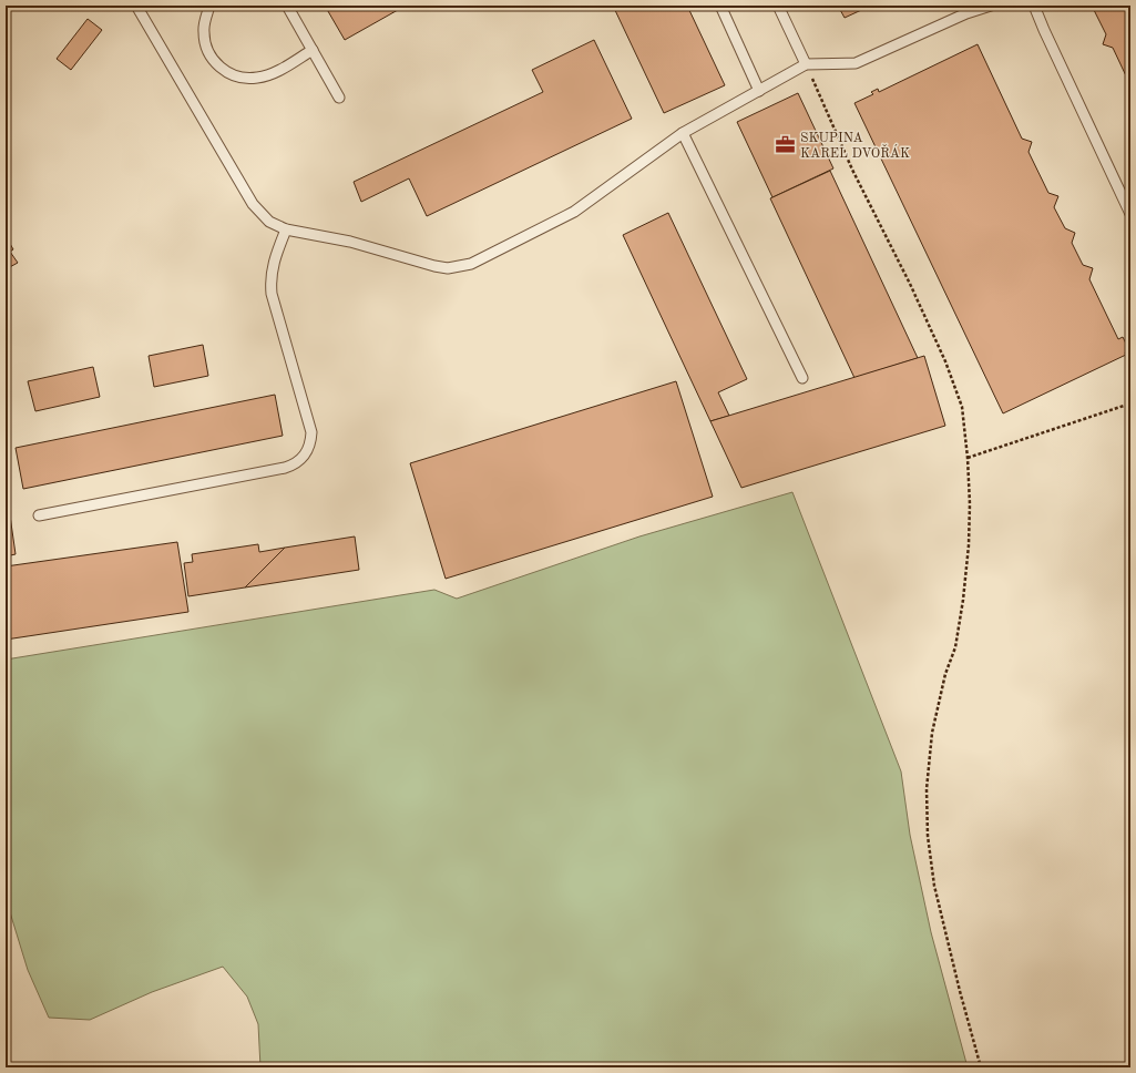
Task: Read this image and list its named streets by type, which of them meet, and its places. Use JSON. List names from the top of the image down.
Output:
{
  "places": {
    "office": ["SKUPINA KAREL DVOŘÁK"]
  }
}
